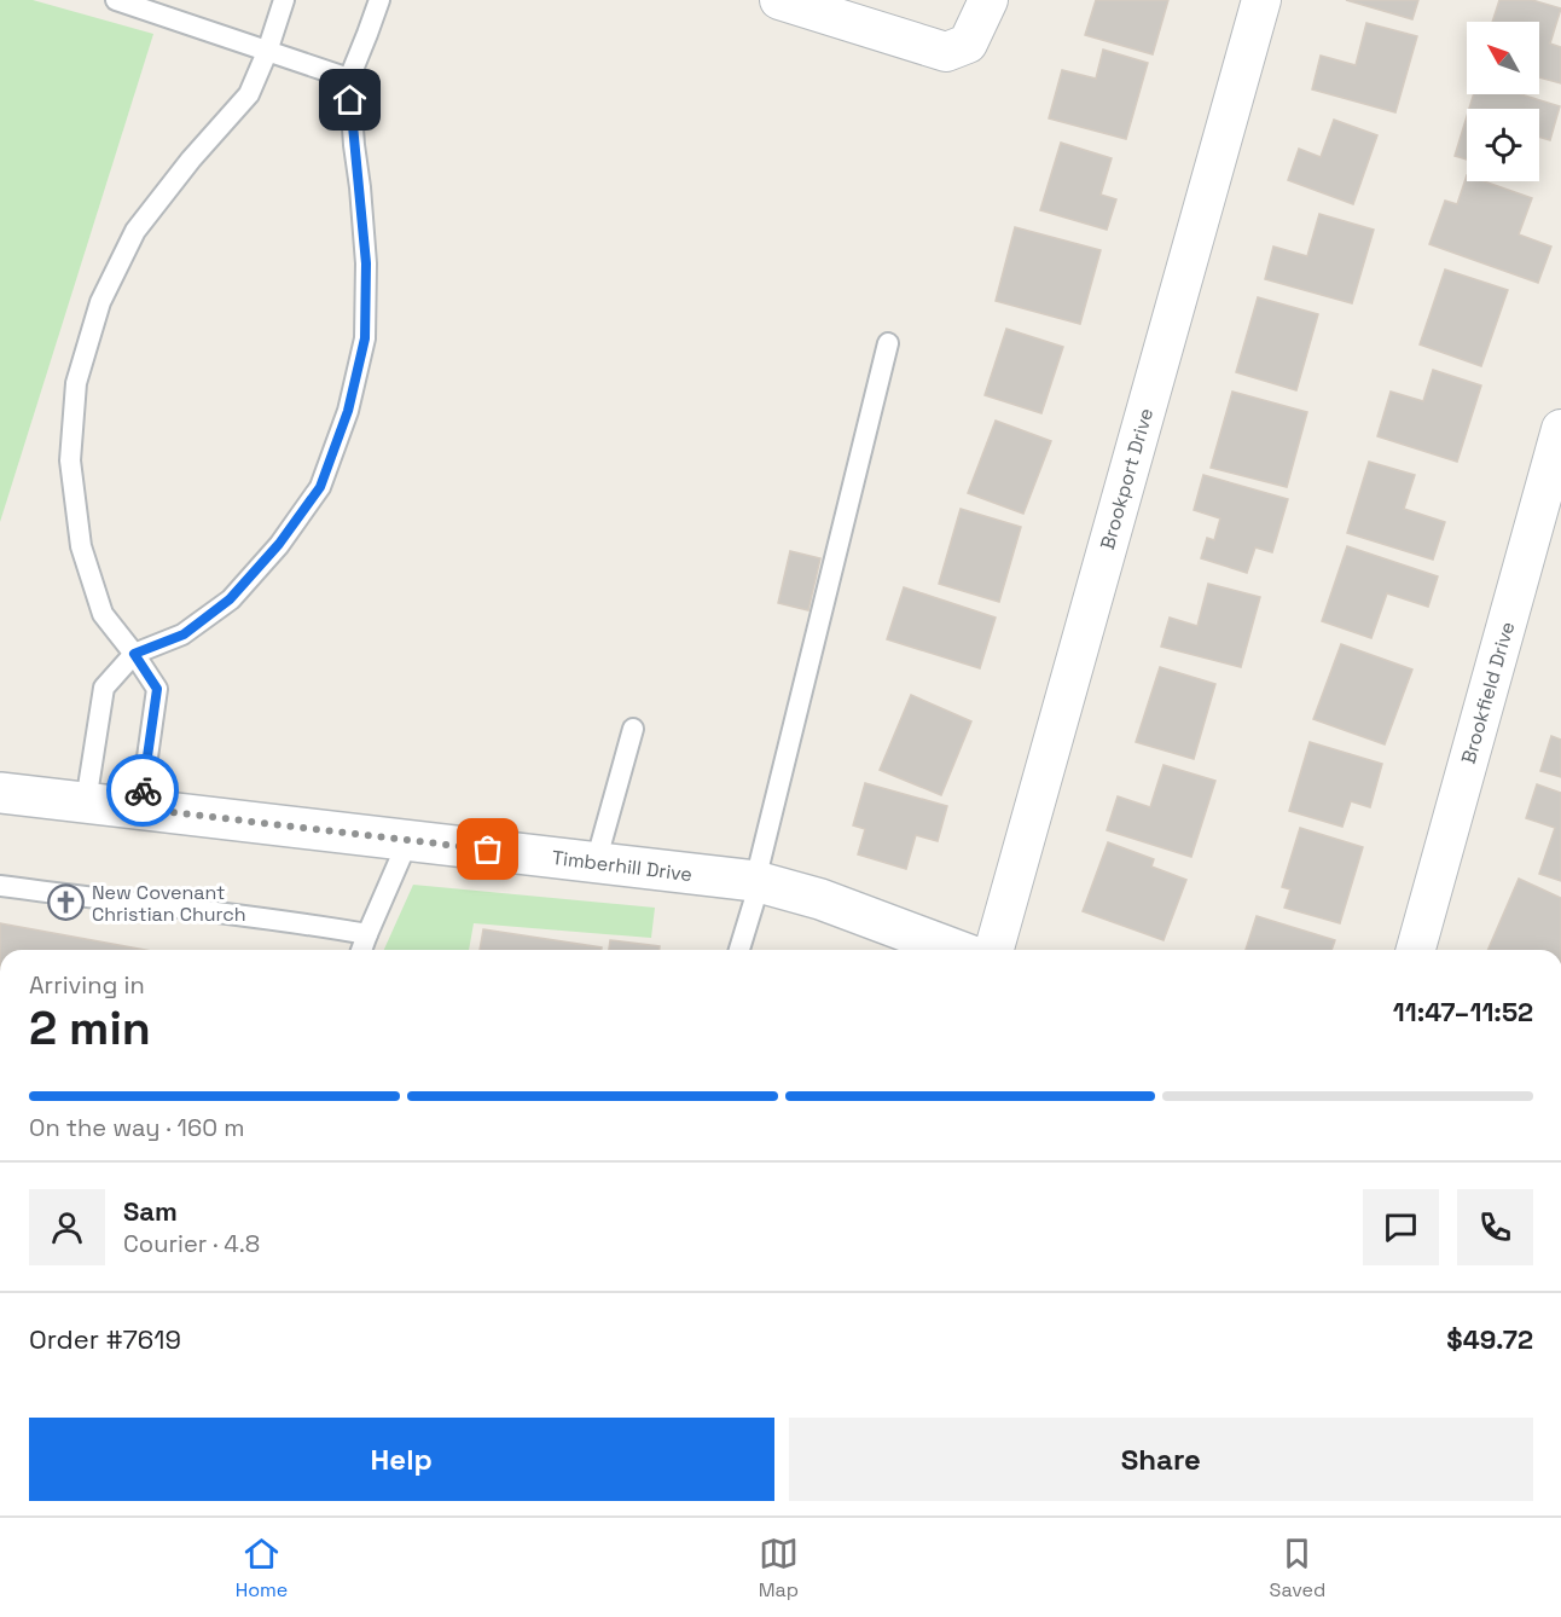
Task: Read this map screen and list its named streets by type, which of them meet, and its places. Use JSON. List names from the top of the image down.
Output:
{
  "streets": {
    "street": ["Brookport Drive", "Brookfield Drive", "Timberhill Drive"]
  },
  "places": {
    "church": ["New Covenant Christian Church"]
  },
  "north": "top left",
  "page": {
    "heading": ["2 min", "Arriving in", "11:47–11:52"],
    "panel": [
      "Sam",
      "Courier · 4.8",
      "Order #7619",
      "$49.72"
    ],
    "bar": "On the way · 160 m",
    "buttons": ["Help", "Share"],
    "tabs": ["Home", "Map", "Saved"]
  }
}
